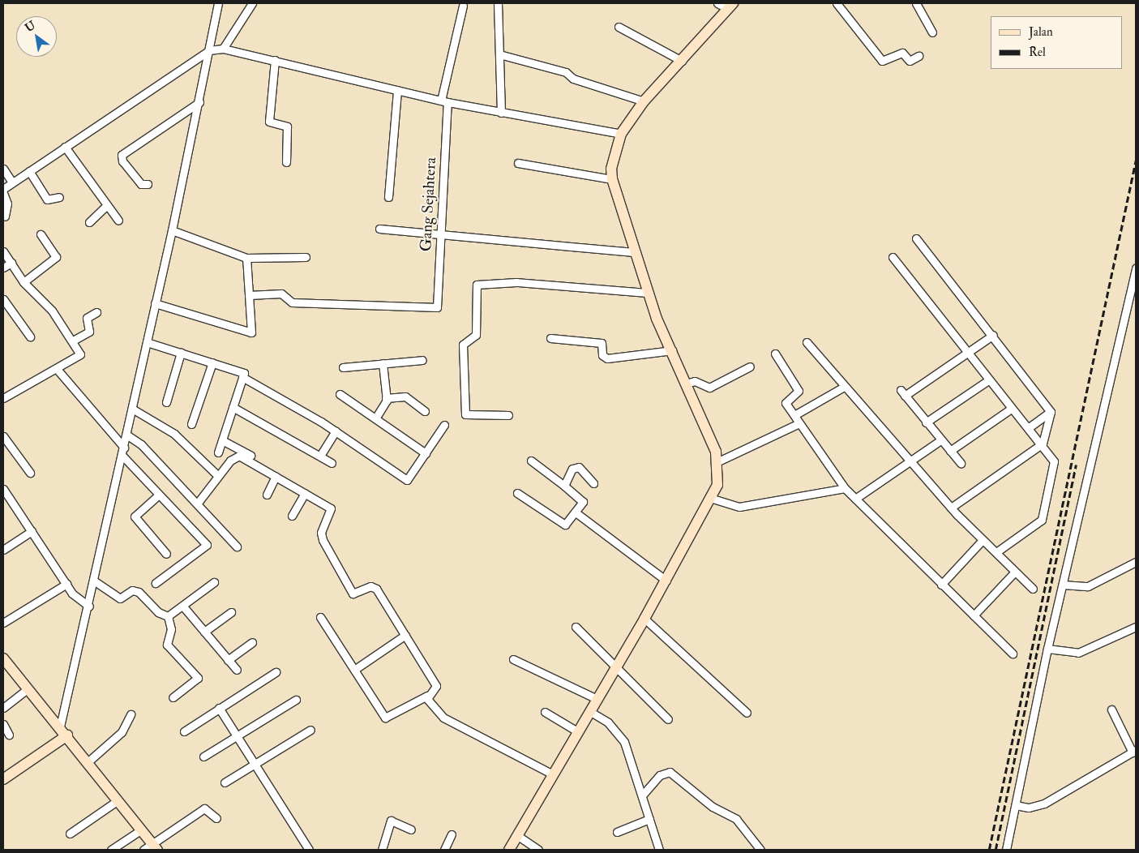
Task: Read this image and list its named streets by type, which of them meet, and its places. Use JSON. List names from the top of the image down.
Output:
{
  "streets": {
    "street": ["Gang Sejahtera"]
  },
  "legend": ["Jalan", "Rel"],
  "north": "top left"
}
